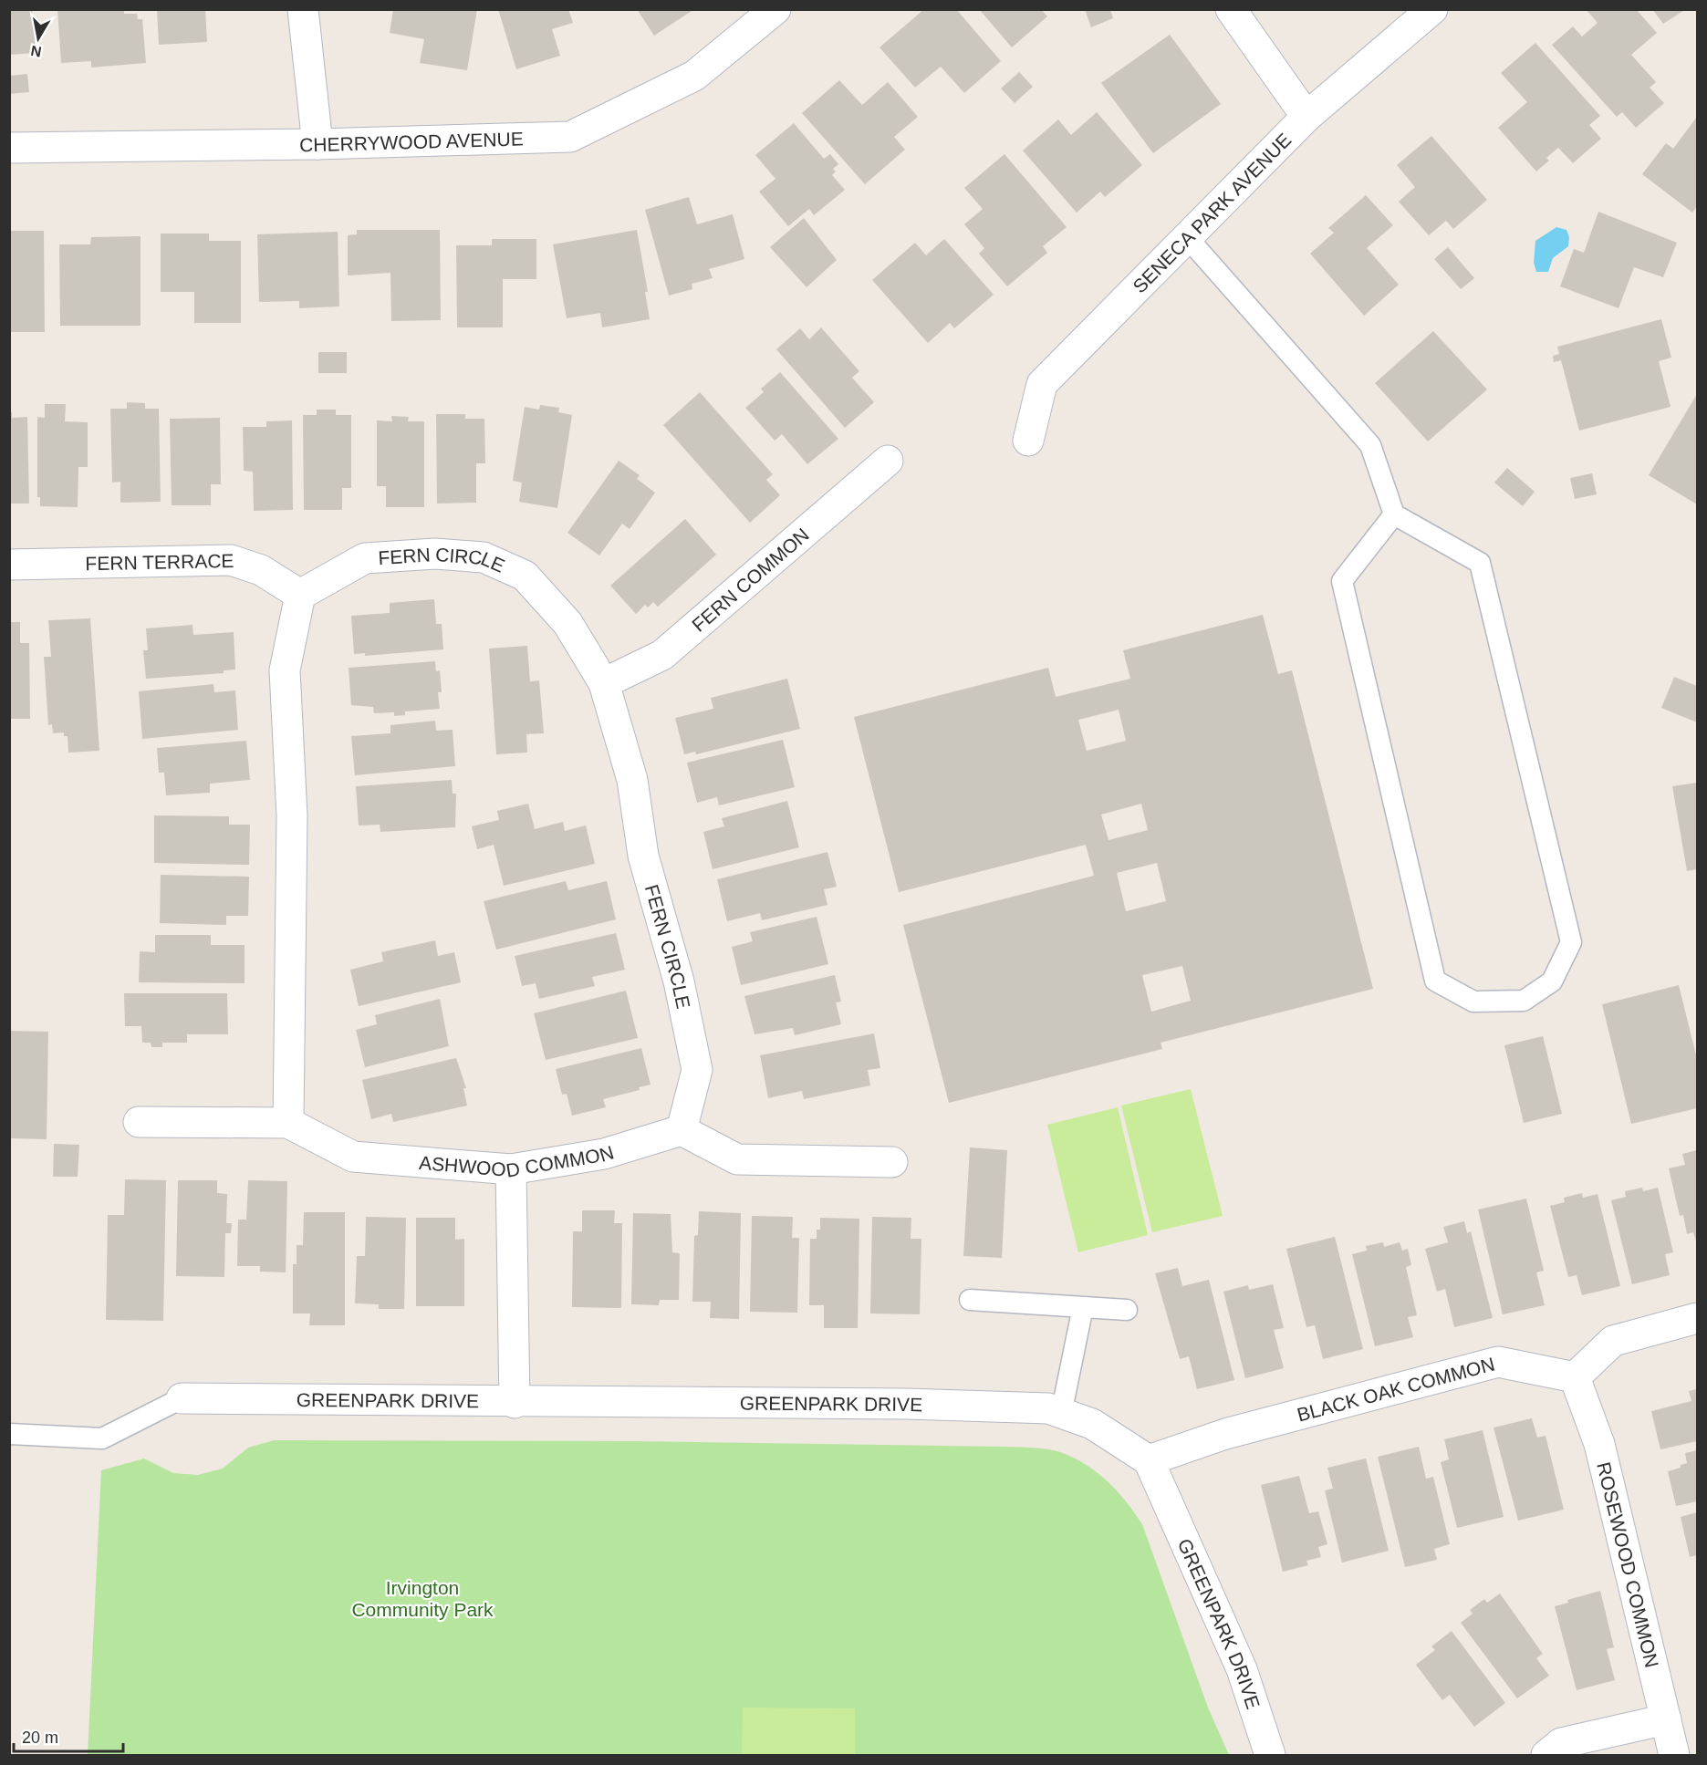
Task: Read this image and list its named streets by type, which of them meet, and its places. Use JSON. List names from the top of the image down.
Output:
{
  "streets": {
    "street": [
      "CHERRYWOOD AVENUE",
      "SENECA PARK AVENUE",
      "FERN TERRACE",
      "FERN CIRCLE",
      "FERN COMMON",
      "ASHWOOD COMMON",
      "BLACK OAK COMMON",
      "GREENPARK DRIVE",
      "ROSEWOOD COMMON"
    ]
  },
  "crossings": [
    ["FERN TERRACE", "FERN CIRCLE"],
    ["FERN CIRCLE", "FERN COMMON"],
    ["FERN CIRCLE", "ASHWOOD COMMON"],
    ["BLACK OAK COMMON", "GREENPARK DRIVE"],
    ["BLACK OAK COMMON", "ROSEWOOD COMMON"]
  ],
  "parks": ["Irvington Community Park"],
  "scale_bar": "20 m",
  "north": "bottom"
}
